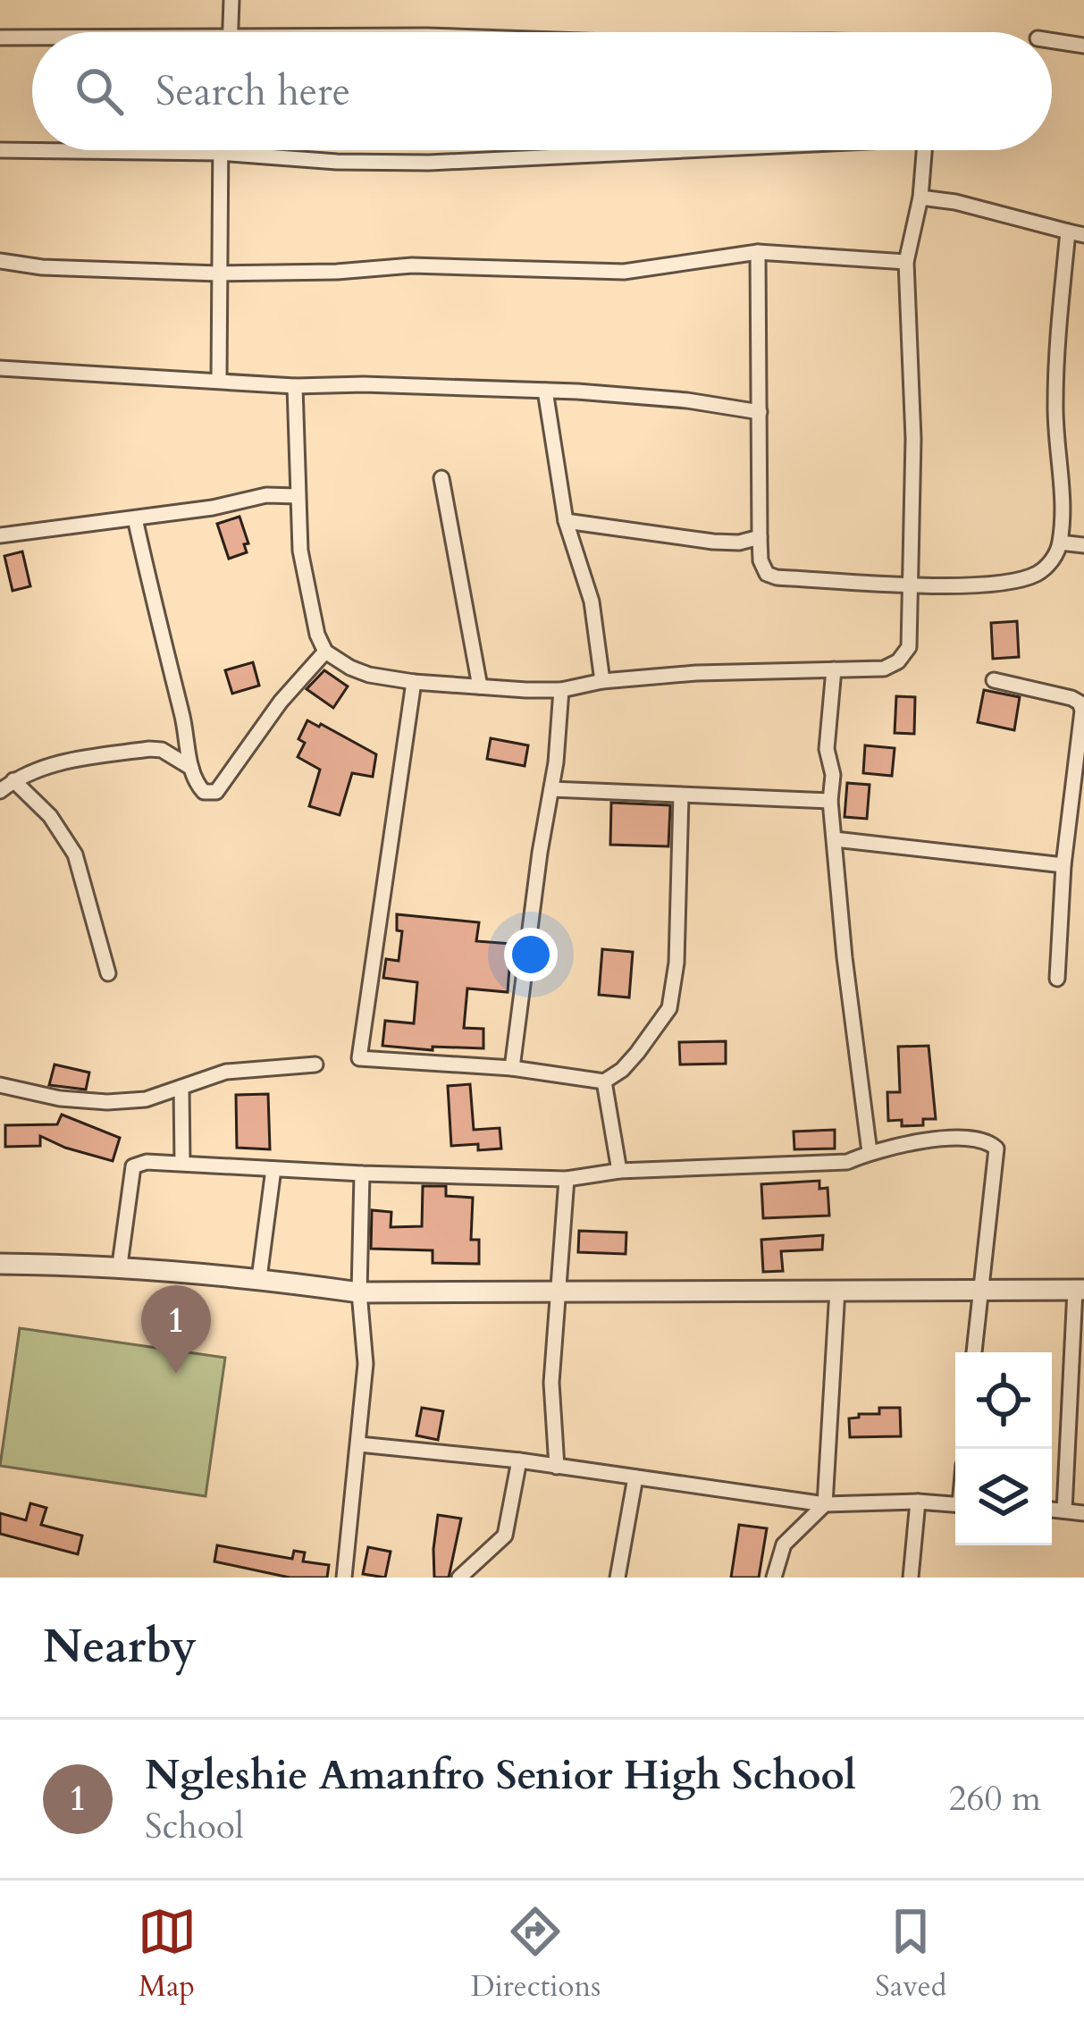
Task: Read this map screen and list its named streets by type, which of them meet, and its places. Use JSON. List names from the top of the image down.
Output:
{
  "page": {
    "search": "Search here",
    "pins": "1",
    "heading": "Nearby",
    "list": [
      {
        "mark": "1",
        "name": "Ngleshie Amanfro Senior High School",
        "note": "School",
        "value": "260 m"
      }
    ],
    "nav": ["Map", "Directions", "Saved"]
  }
}
